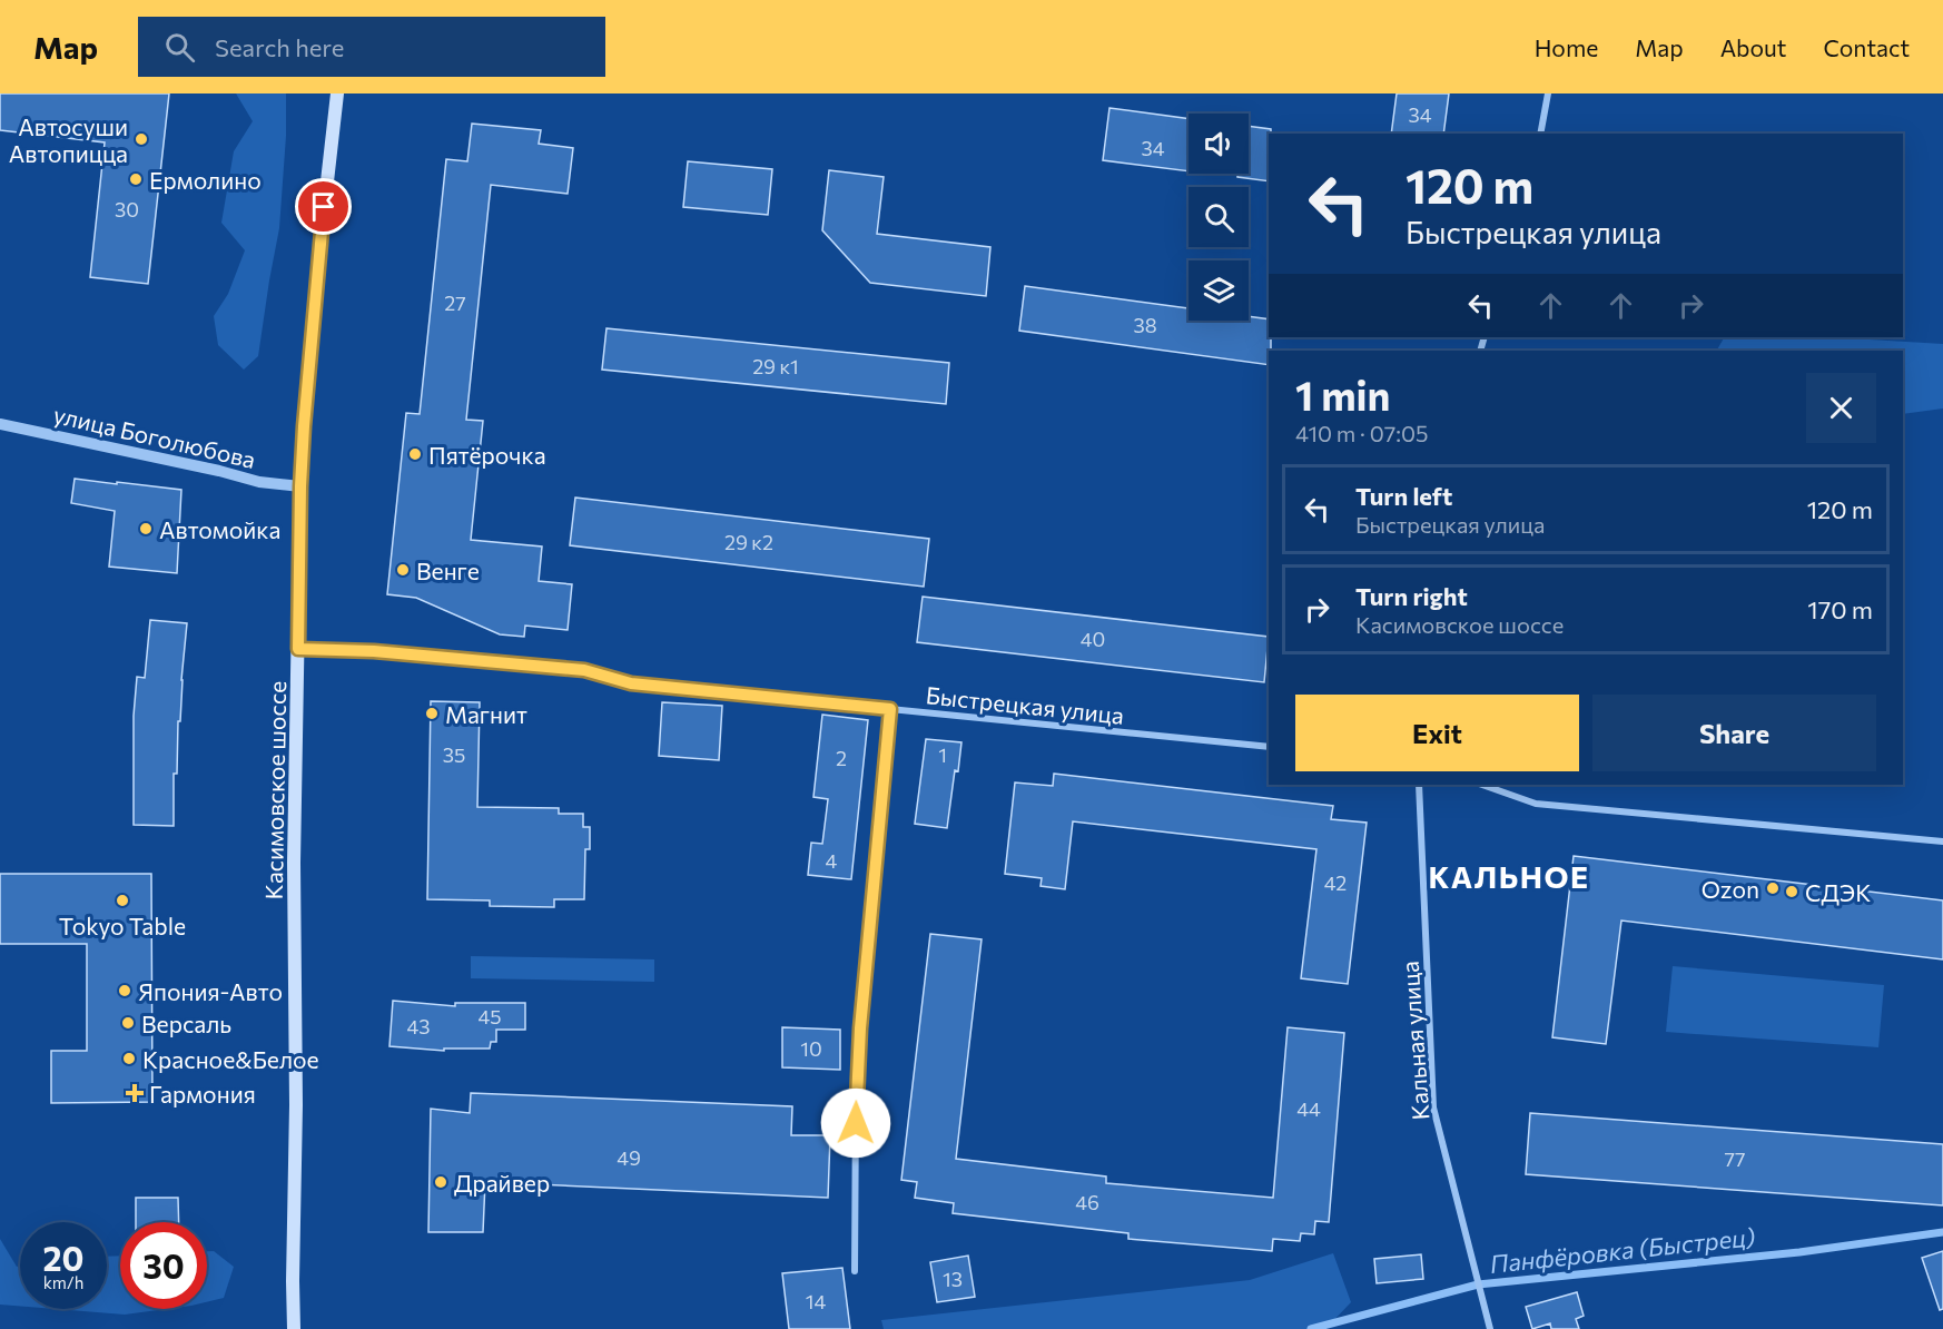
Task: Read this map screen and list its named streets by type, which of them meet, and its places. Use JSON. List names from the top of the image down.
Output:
{
  "streets": {
    "main road": ["Касимовское шоссе"],
    "street": ["улица Боголюбова", "Быстрецкая улица", "Кальная улица"]
  },
  "crossings": [
    ["улица Боголюбова", "Касимовское шоссе"],
    ["Быстрецкая улица", "Касимовское шоссе"]
  ],
  "districts": ["КАЛЬНОЕ"],
  "water": ["Панфёровка (Быстрец)"],
  "places": {
    "other": [
      "Автосуши Автопицца",
      "Ермолино",
      "Пятёрочка",
      "Автомойка",
      "Венге",
      "Магнит",
      "Ozon",
      "СДЭК",
      "Tokyo Table",
      "Япония-Авто",
      "Версаль",
      "Красное&Белое",
      "Драйвер"
    ],
    "health": ["Гармония"]
  },
  "house_numbers": [
    "34",
    "34",
    "30",
    "27",
    "38",
    "29 к1",
    "29 к2",
    "40",
    "35",
    "1",
    "2",
    "4",
    "42",
    "45",
    "43",
    "10",
    "44",
    "49",
    "77",
    "46",
    "13",
    "14"
  ],
  "page": {
    "header": "Map",
    "search": "Search here",
    "nav": [
      "Home",
      "Map",
      "About",
      "Contact"
    ],
    "turn": ["120 m", "Быстрецкая улица"],
    "heading": ["1 min", "410 m · 07:05"],
    "list": [
      {
        "name": "Turn left",
        "note": "Быстрецкая улица",
        "value": "120 m"
      },
      {
        "name": "Turn right",
        "note": "Касимовское шоссе",
        "value": "170 m"
      }
    ],
    "buttons": ["Exit", "Share"],
    "speed": "20 km/h",
    "limit": "30"
  }
}
